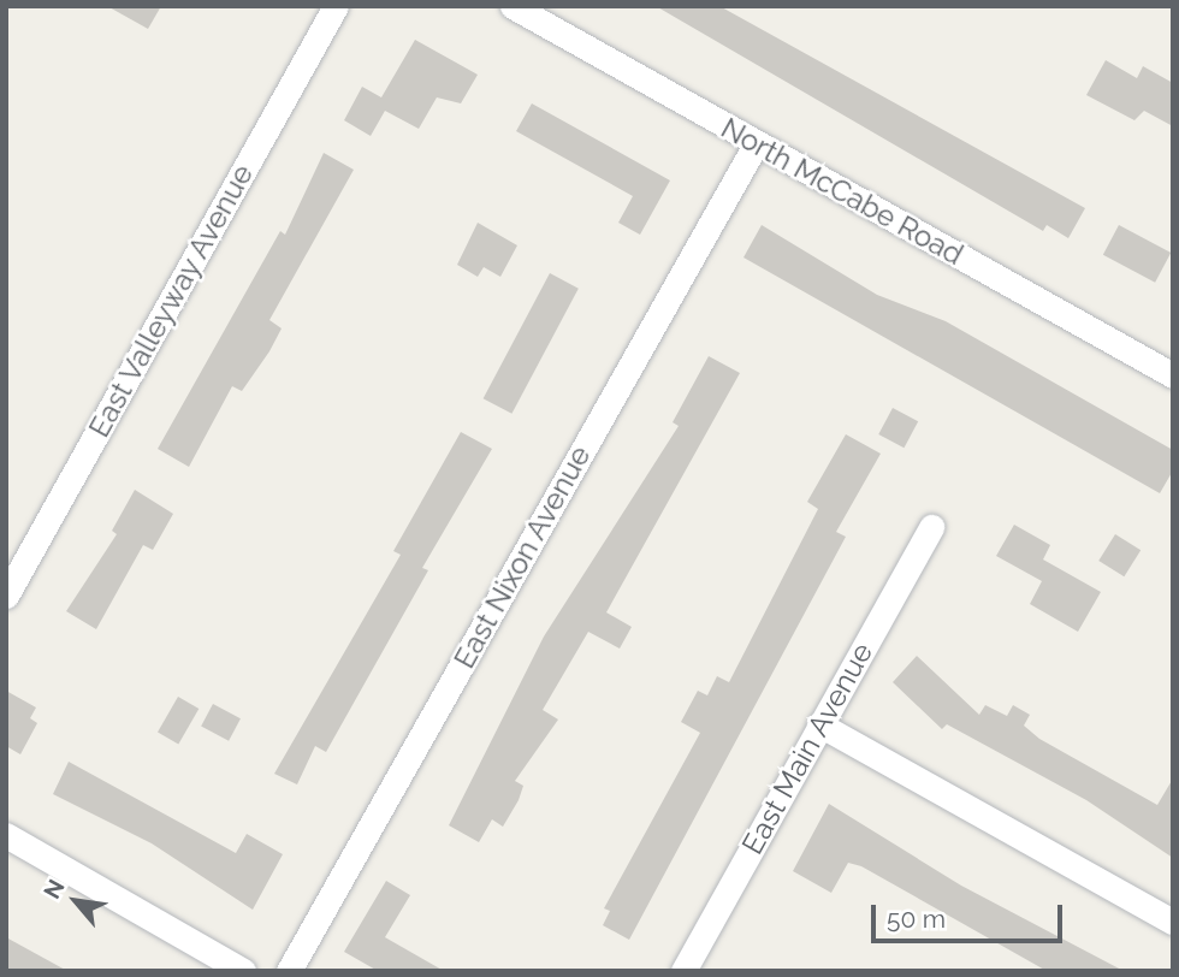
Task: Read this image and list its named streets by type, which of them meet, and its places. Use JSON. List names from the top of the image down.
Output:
{
  "streets": {
    "street": [
      "North McCabe Road",
      "East Valleyway Avenue",
      "East Nixon Avenue",
      "East Main Avenue"
    ]
  },
  "crossings": [
    ["North McCabe Road", "East Nixon Avenue"]
  ],
  "scale_bar": "50 m",
  "north": "top left"
}
